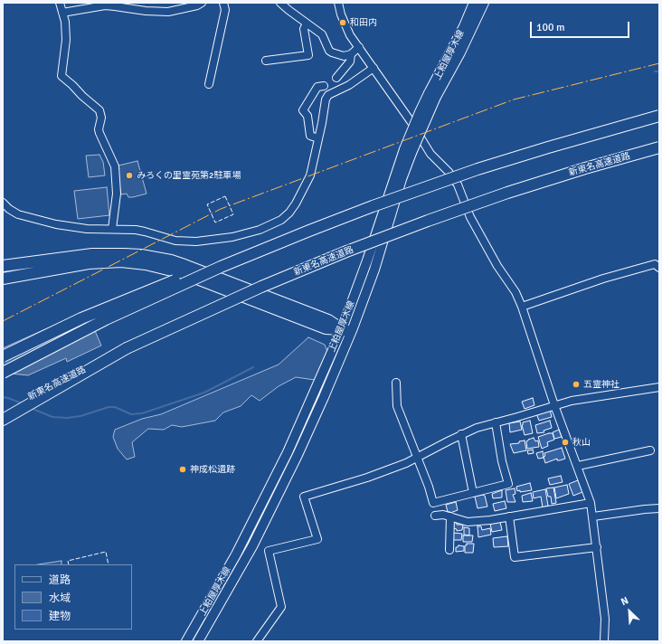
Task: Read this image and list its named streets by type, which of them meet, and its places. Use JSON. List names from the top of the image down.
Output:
{
  "streets": {
    "highway": ["新東名高速道路"],
    "main road": ["上粕屋厚木線"]
  },
  "places": [
    "和田内",
    "みろくの里霊苑第2駐車場",
    "五霊神社",
    "秋山",
    "神成松遺跡"
  ],
  "legend": ["道路", "水域", "建物"],
  "scale_bar": "100 m",
  "north": "top left"
}
